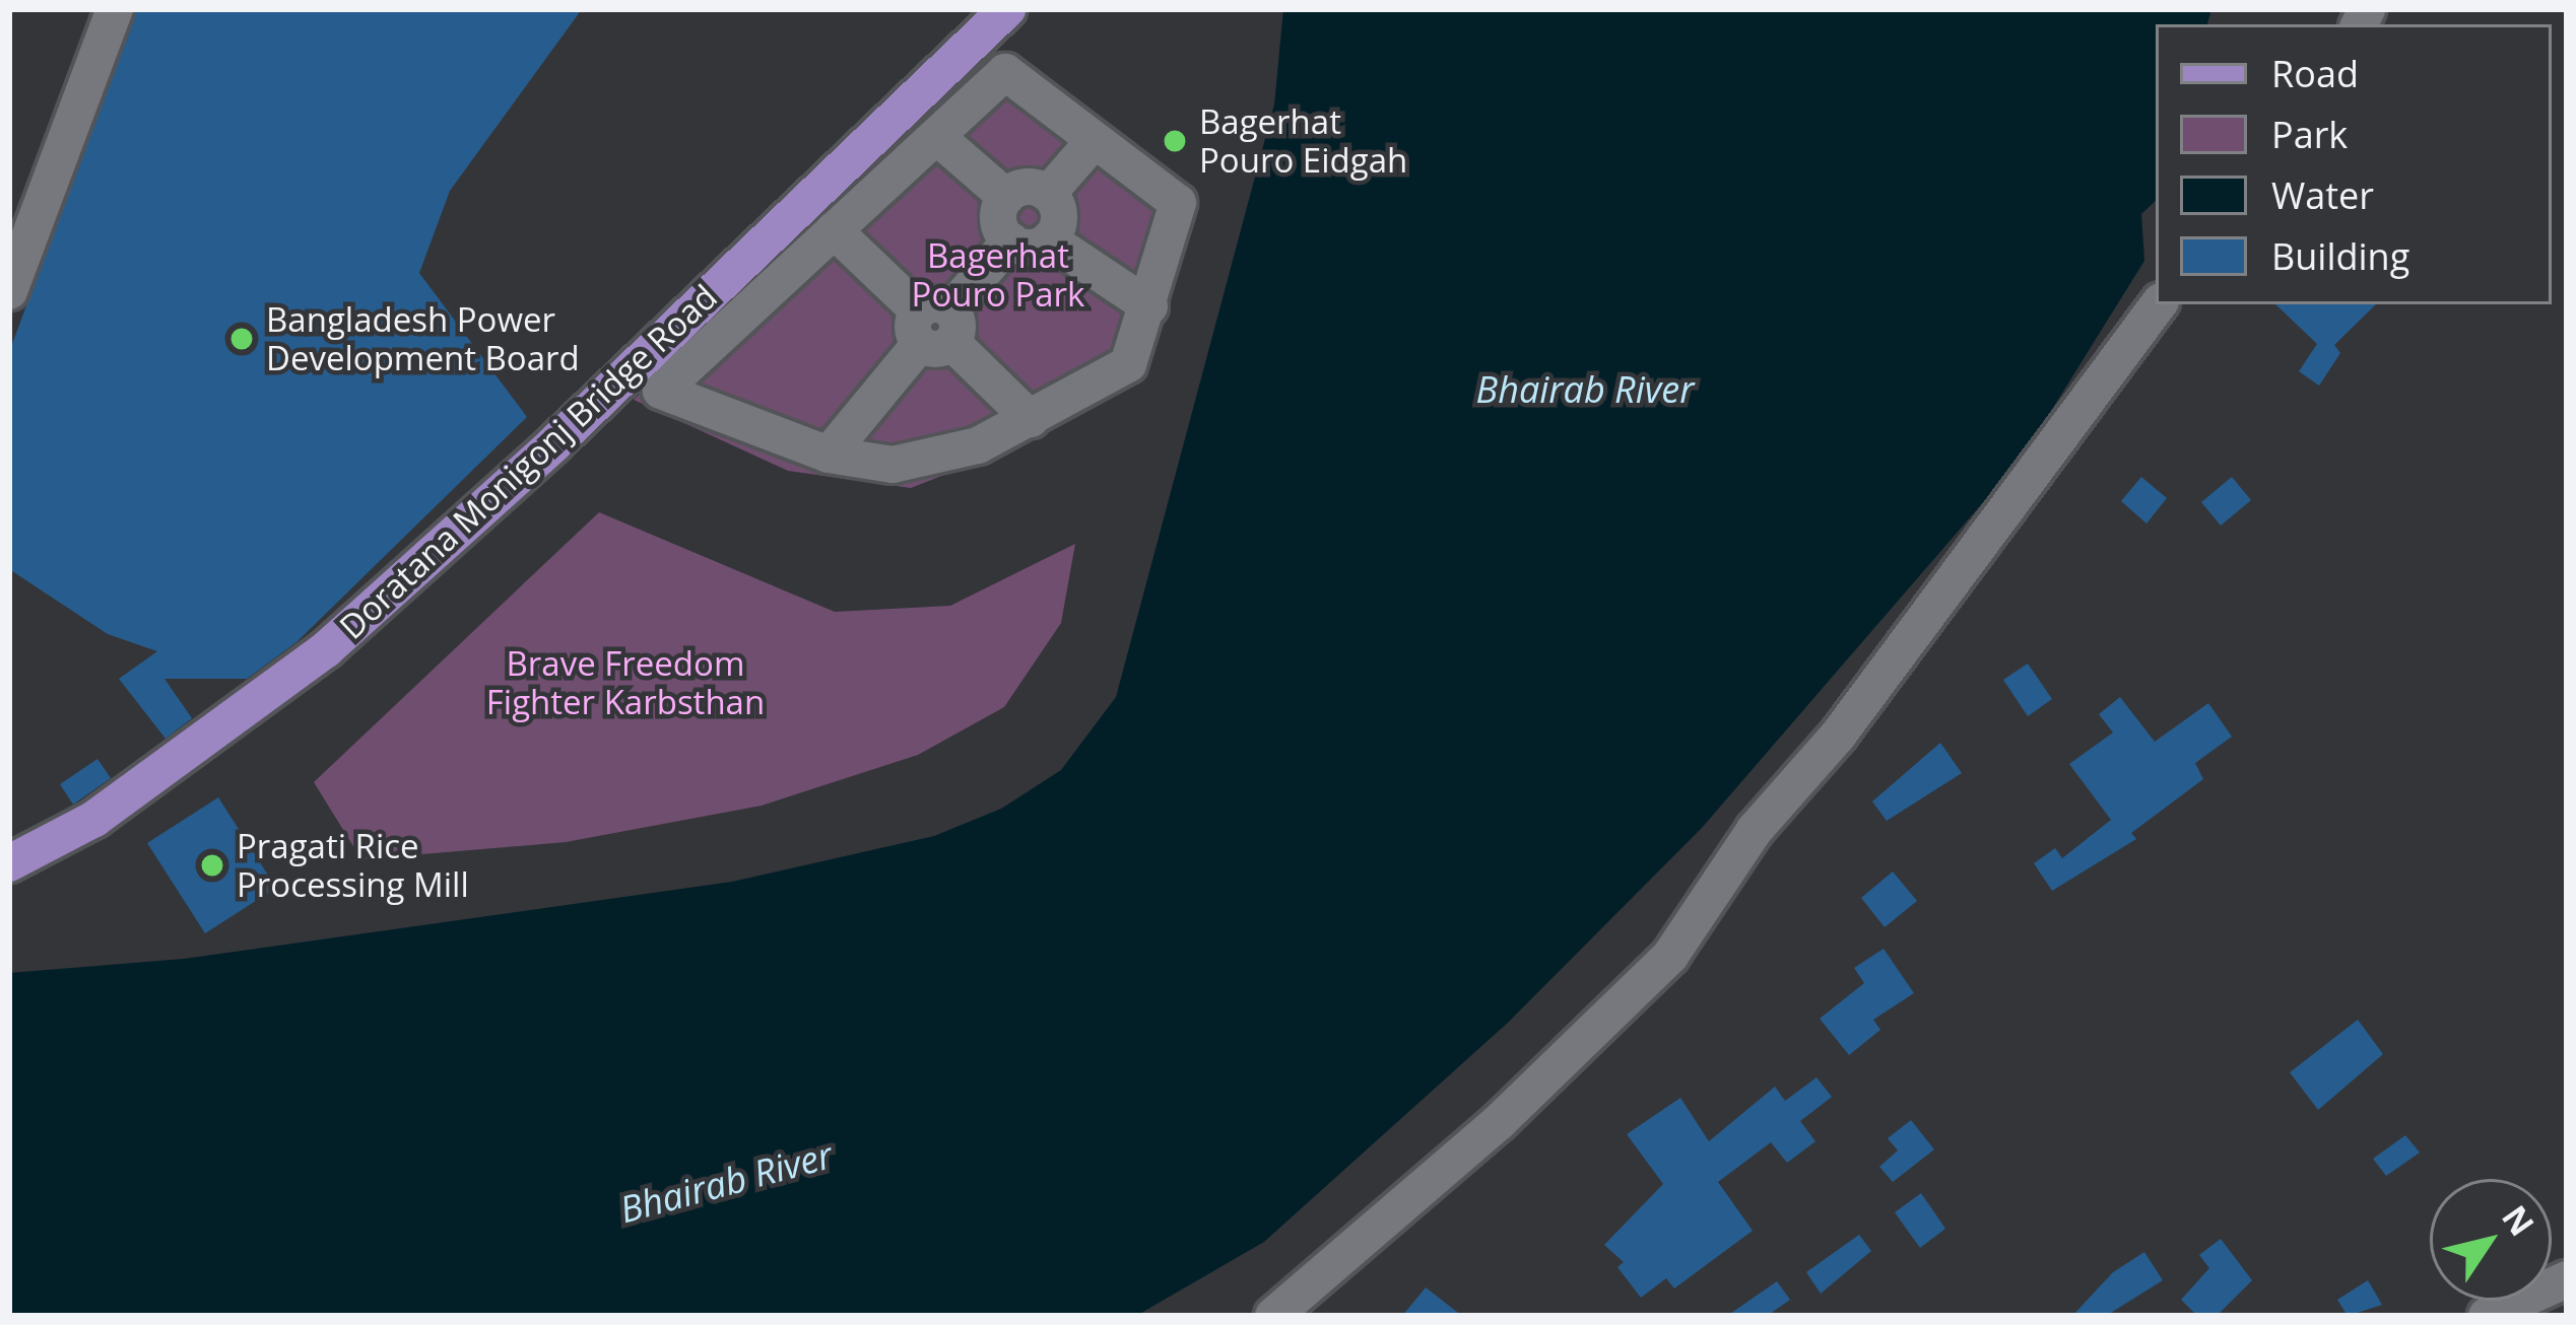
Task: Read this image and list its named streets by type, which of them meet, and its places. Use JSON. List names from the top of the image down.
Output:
{
  "streets": {
    "main road": ["Doratana Monigonj Bridge Road"]
  },
  "water": ["Bhairab River"],
  "parks": ["Bagerhat Pouro Park", "Brave Freedom Fighter Karbsthan"],
  "places": ["Bagerhat Pouro Eidgah", "Bangladesh Power Development Board", "Pragati Rice Processing Mill"],
  "legend": [
    "Road",
    "Park",
    "Water",
    "Building"
  ],
  "north": "top right"
}
